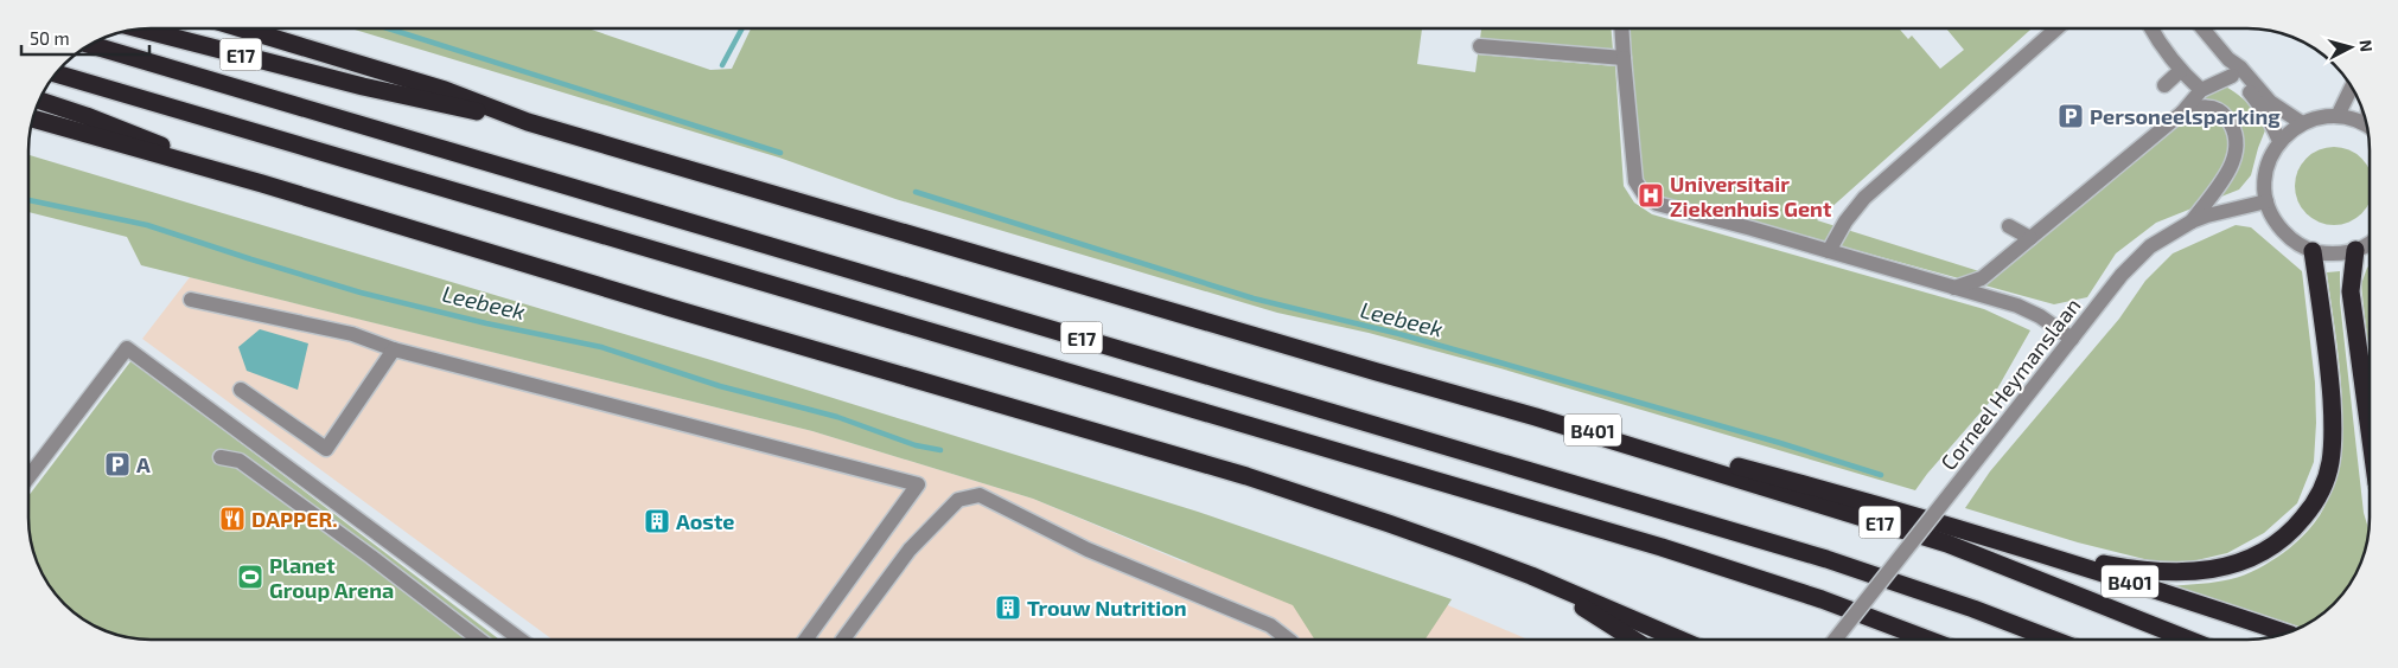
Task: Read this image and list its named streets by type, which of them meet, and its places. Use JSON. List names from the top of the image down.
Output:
{
  "streets": {
    "highway": ["E17", "B401"],
    "street": ["Corneel Heymanslaan"]
  },
  "crossings": [
    ["E17", "B401"]
  ],
  "water": ["Leebeek"],
  "places": {
    "parking": ["Personeelsparking", "A"],
    "hospital": ["Universitair Ziekenhuis Gent"],
    "restaurant": ["DAPPER."],
    "building": ["Aoste", "Trouw Nutrition"],
    "sports": ["Planet Group Arena"]
  },
  "scale_bar": "50 m",
  "north": "right"
}
